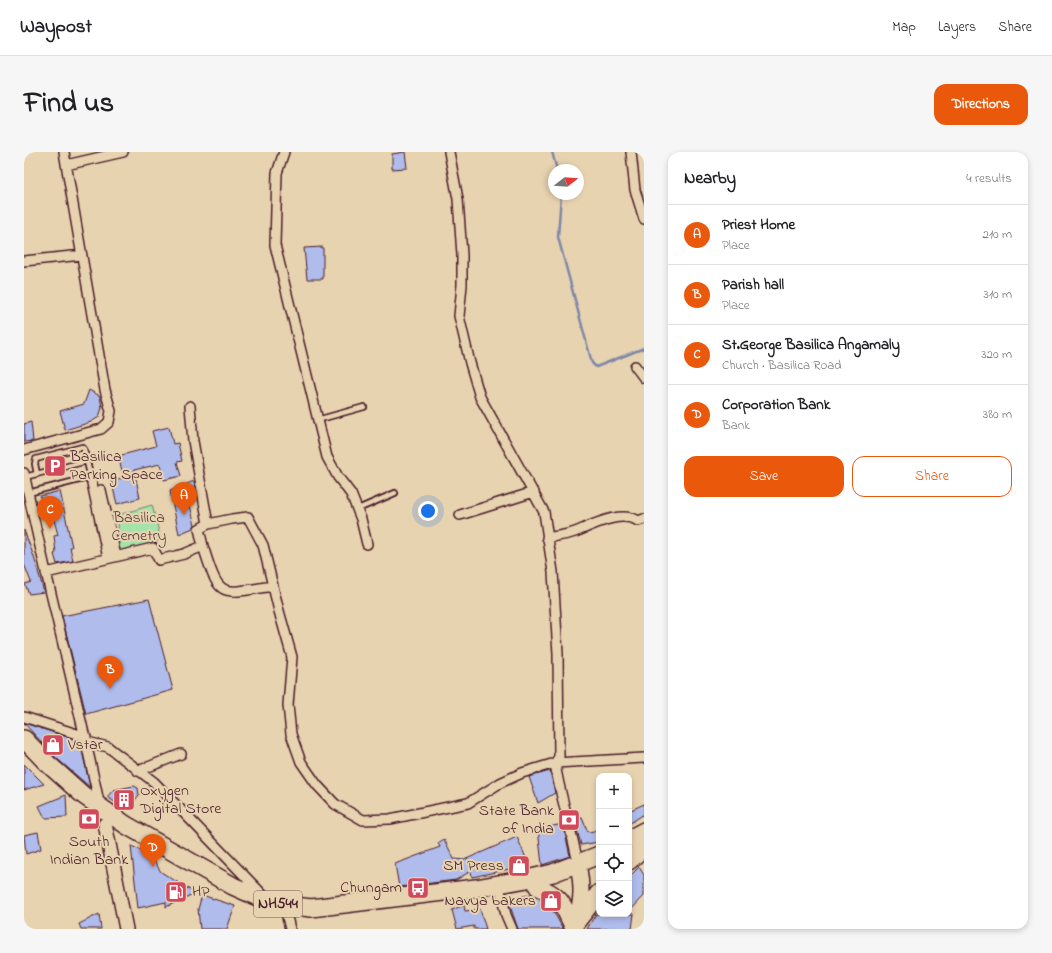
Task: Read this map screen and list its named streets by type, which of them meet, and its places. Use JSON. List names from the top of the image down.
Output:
{
  "streets": {
    "highway": ["NH544"]
  },
  "parks": ["Basilica Cemetry"],
  "places": {
    "parking": ["Basilica Parking Space"],
    "shop": ["Vstar", "SM Press", "Navya bakers"],
    "building": ["Oxygen Digital Store"],
    "bank": ["South Indian Bank", "State Bank of India"],
    "bus stop": ["Chungam"],
    "fuel station": ["HP"]
  },
  "north": "right",
  "page": {
    "header": "Waypost",
    "nav": ["Map", "Layers", "Share"],
    "title": "Find us",
    "buttons": [
      "Directions",
      ["Save", "Share"]
    ],
    "heading": ["Nearby", "4 results"],
    "list": [
      {
        "mark": "A",
        "name": "Priest Home",
        "note": "Place",
        "value": "210 m"
      },
      {
        "mark": "B",
        "name": "Parish hall",
        "note": "Place",
        "value": "310 m"
      },
      {
        "mark": "C",
        "name": "St.George Basilica Angamaly",
        "note": "Church · Basilica Road",
        "value": "320 m"
      },
      {
        "mark": "D",
        "name": "Corporation Bank",
        "note": "Bank",
        "value": "380 m"
      }
    ],
    "pins": [
      "A",
      "C",
      "B",
      "D"
    ],
    "map_buttons": ["+", "−"]
  }
}
